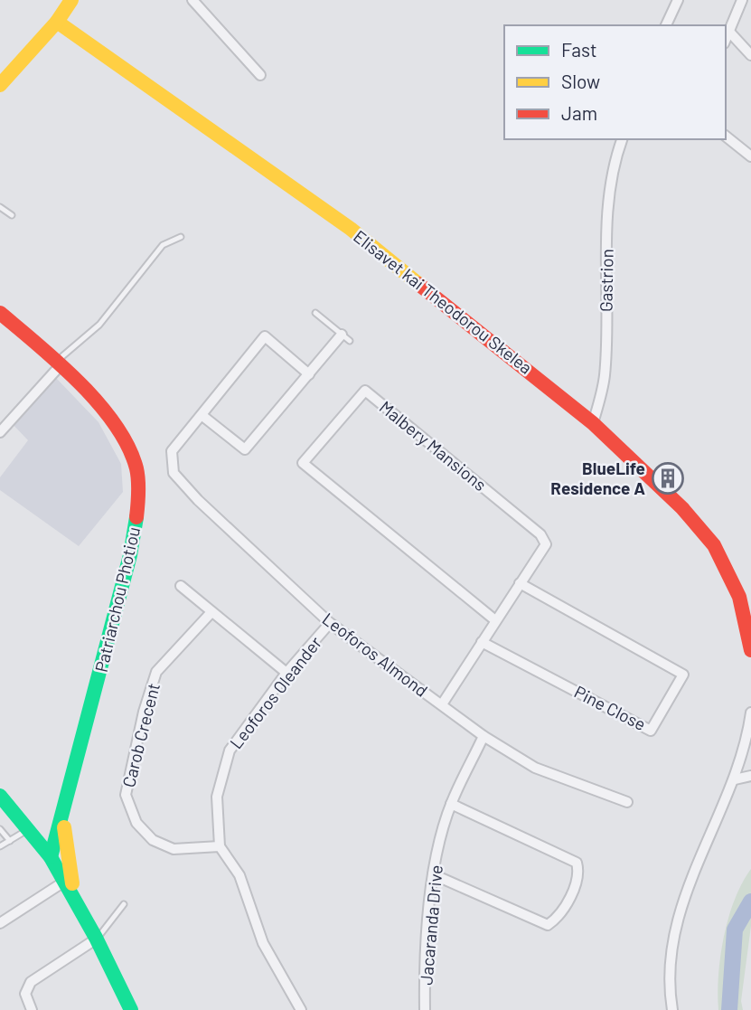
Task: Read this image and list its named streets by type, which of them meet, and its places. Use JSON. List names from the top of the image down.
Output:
{
  "streets": {
    "street": [
      "Gastrion",
      "Elisavet kai Theodorou Skelea",
      "Malbery Mansions",
      "Patriarchou Photiou",
      "Leoforos Almond",
      "Leoforos Oleander",
      "Pine Close",
      "Carob Crecent",
      "Jacaranda Drive"
    ]
  },
  "crossings": [
    ["Gastrion", "Elisavet kai Theodorou Skelea"],
    ["Malbery Mansions", "Leoforos Almond"],
    ["Malbery Mansions", "Pine Close"],
    ["Leoforos Almond", "Leoforos Oleander"],
    ["Leoforos Almond", "Jacaranda Drive"],
    ["Leoforos Oleander", "Carob Crecent"]
  ],
  "places": {
    "building": ["BlueLife Residence A"]
  },
  "legend": ["Fast", "Slow", "Jam"]
}
